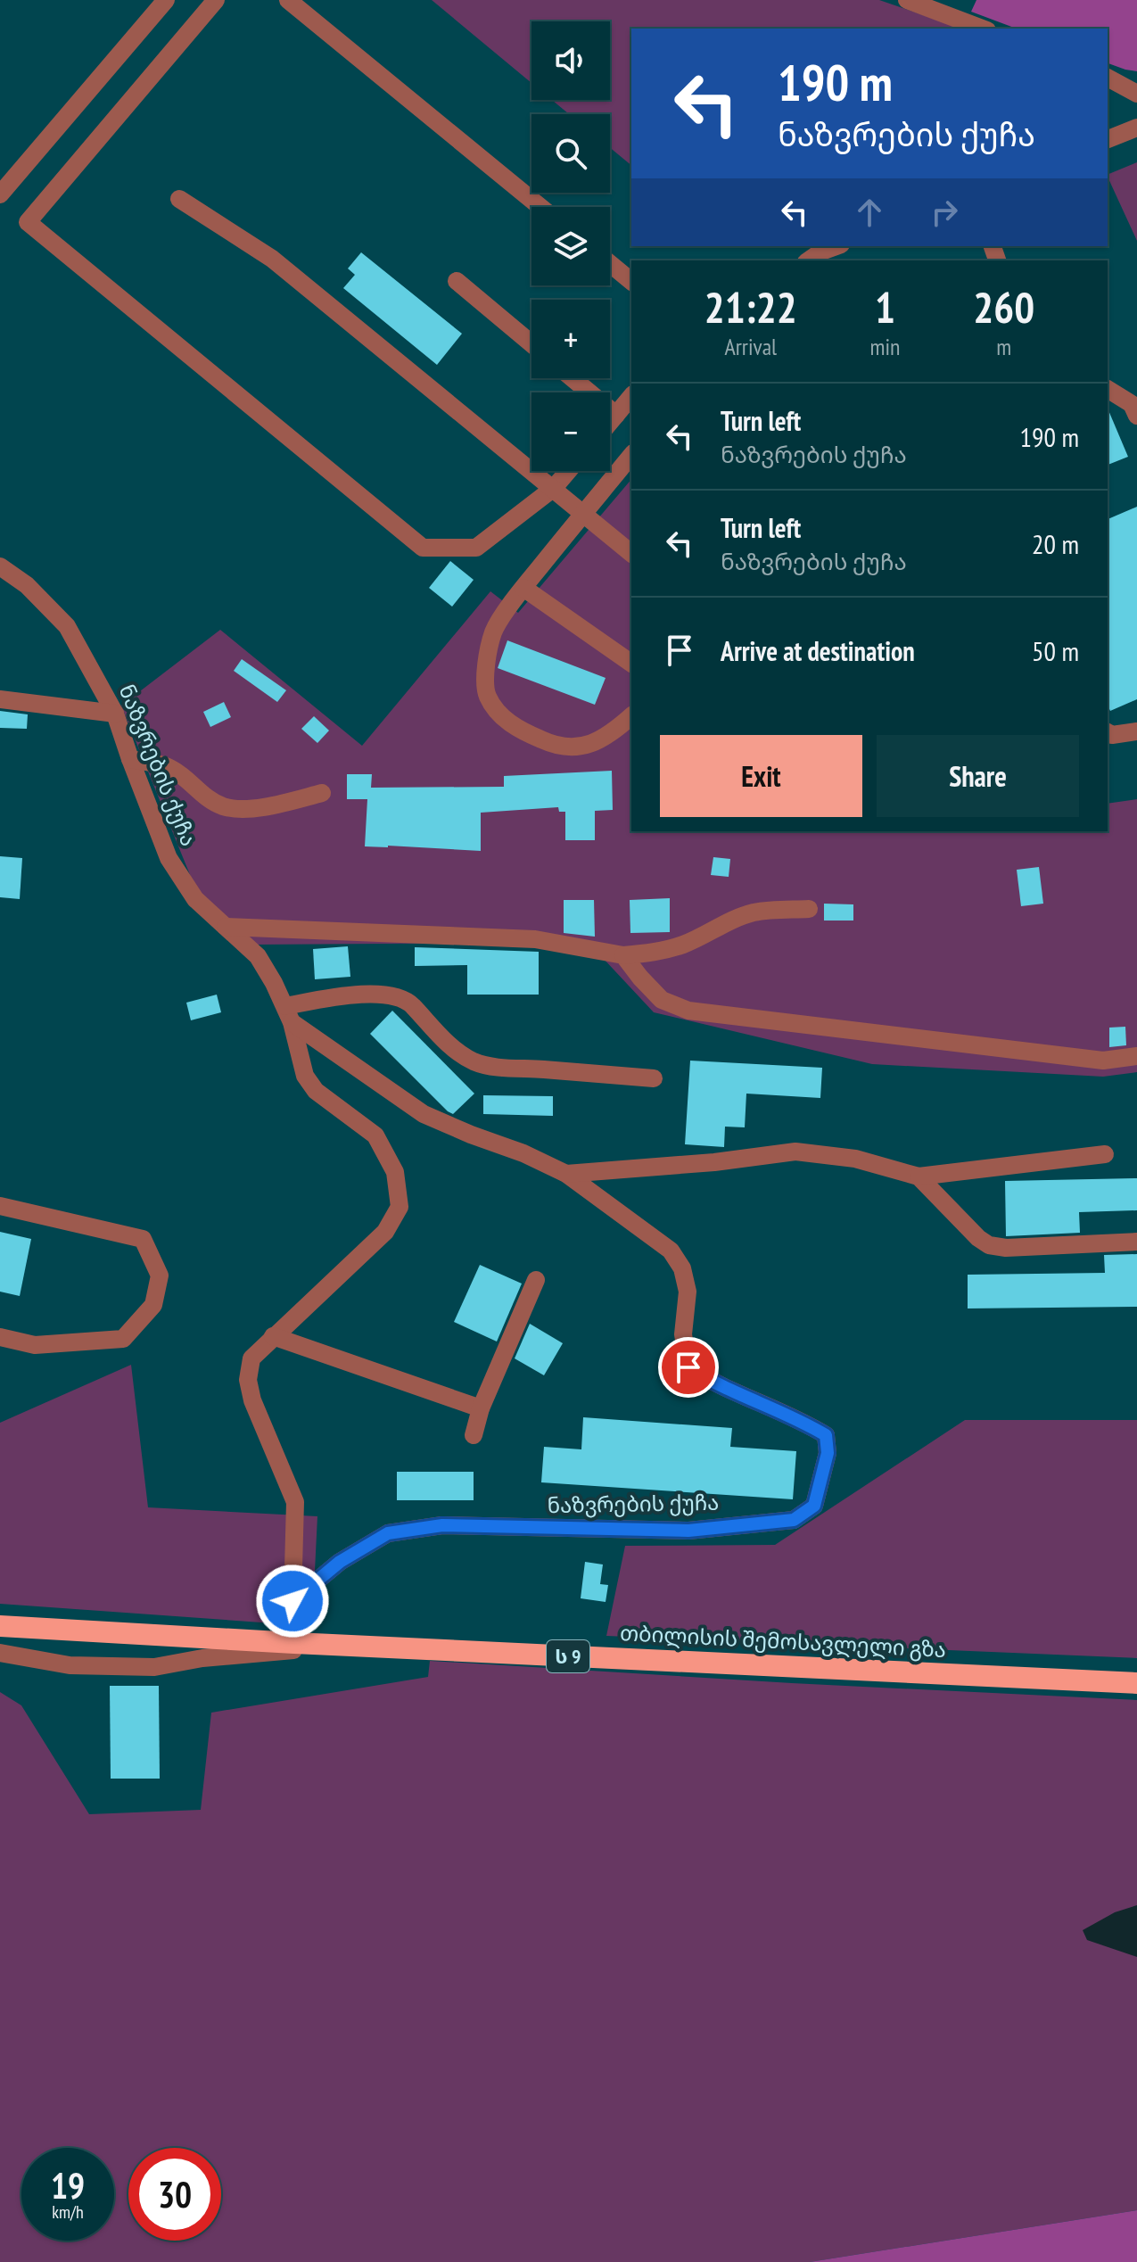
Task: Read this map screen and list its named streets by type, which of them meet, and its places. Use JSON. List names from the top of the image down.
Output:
{
  "streets": {
    "highway": ["თბილისის შემოსავლელი გზა", "ს 9"],
    "street": ["ნაზვრების ქუჩა"]
  },
  "crossings": [
    ["ნაზვრების ქუჩა", "თბილისის შემოსავლელი გზა"]
  ],
  "page": {
    "map_buttons": ["+", "−"],
    "turn": ["190 m", "ნაზვრების ქუჩა"],
    "eta": [
      "21:22",
      "Arrival",
      "1",
      "min",
      "260",
      "m"
    ],
    "list": [
      {
        "name": "Turn left",
        "note": "ნაზვრების ქუჩა",
        "value": "190 m"
      },
      {
        "name": "Turn left",
        "note": "ნაზვრების ქუჩა",
        "value": "20 m"
      },
      {
        "name": "Arrive at destination",
        "value": "50 m"
      }
    ],
    "buttons": ["Exit", "Share"],
    "speed": "19 km/h",
    "limit": "30"
  }
}
